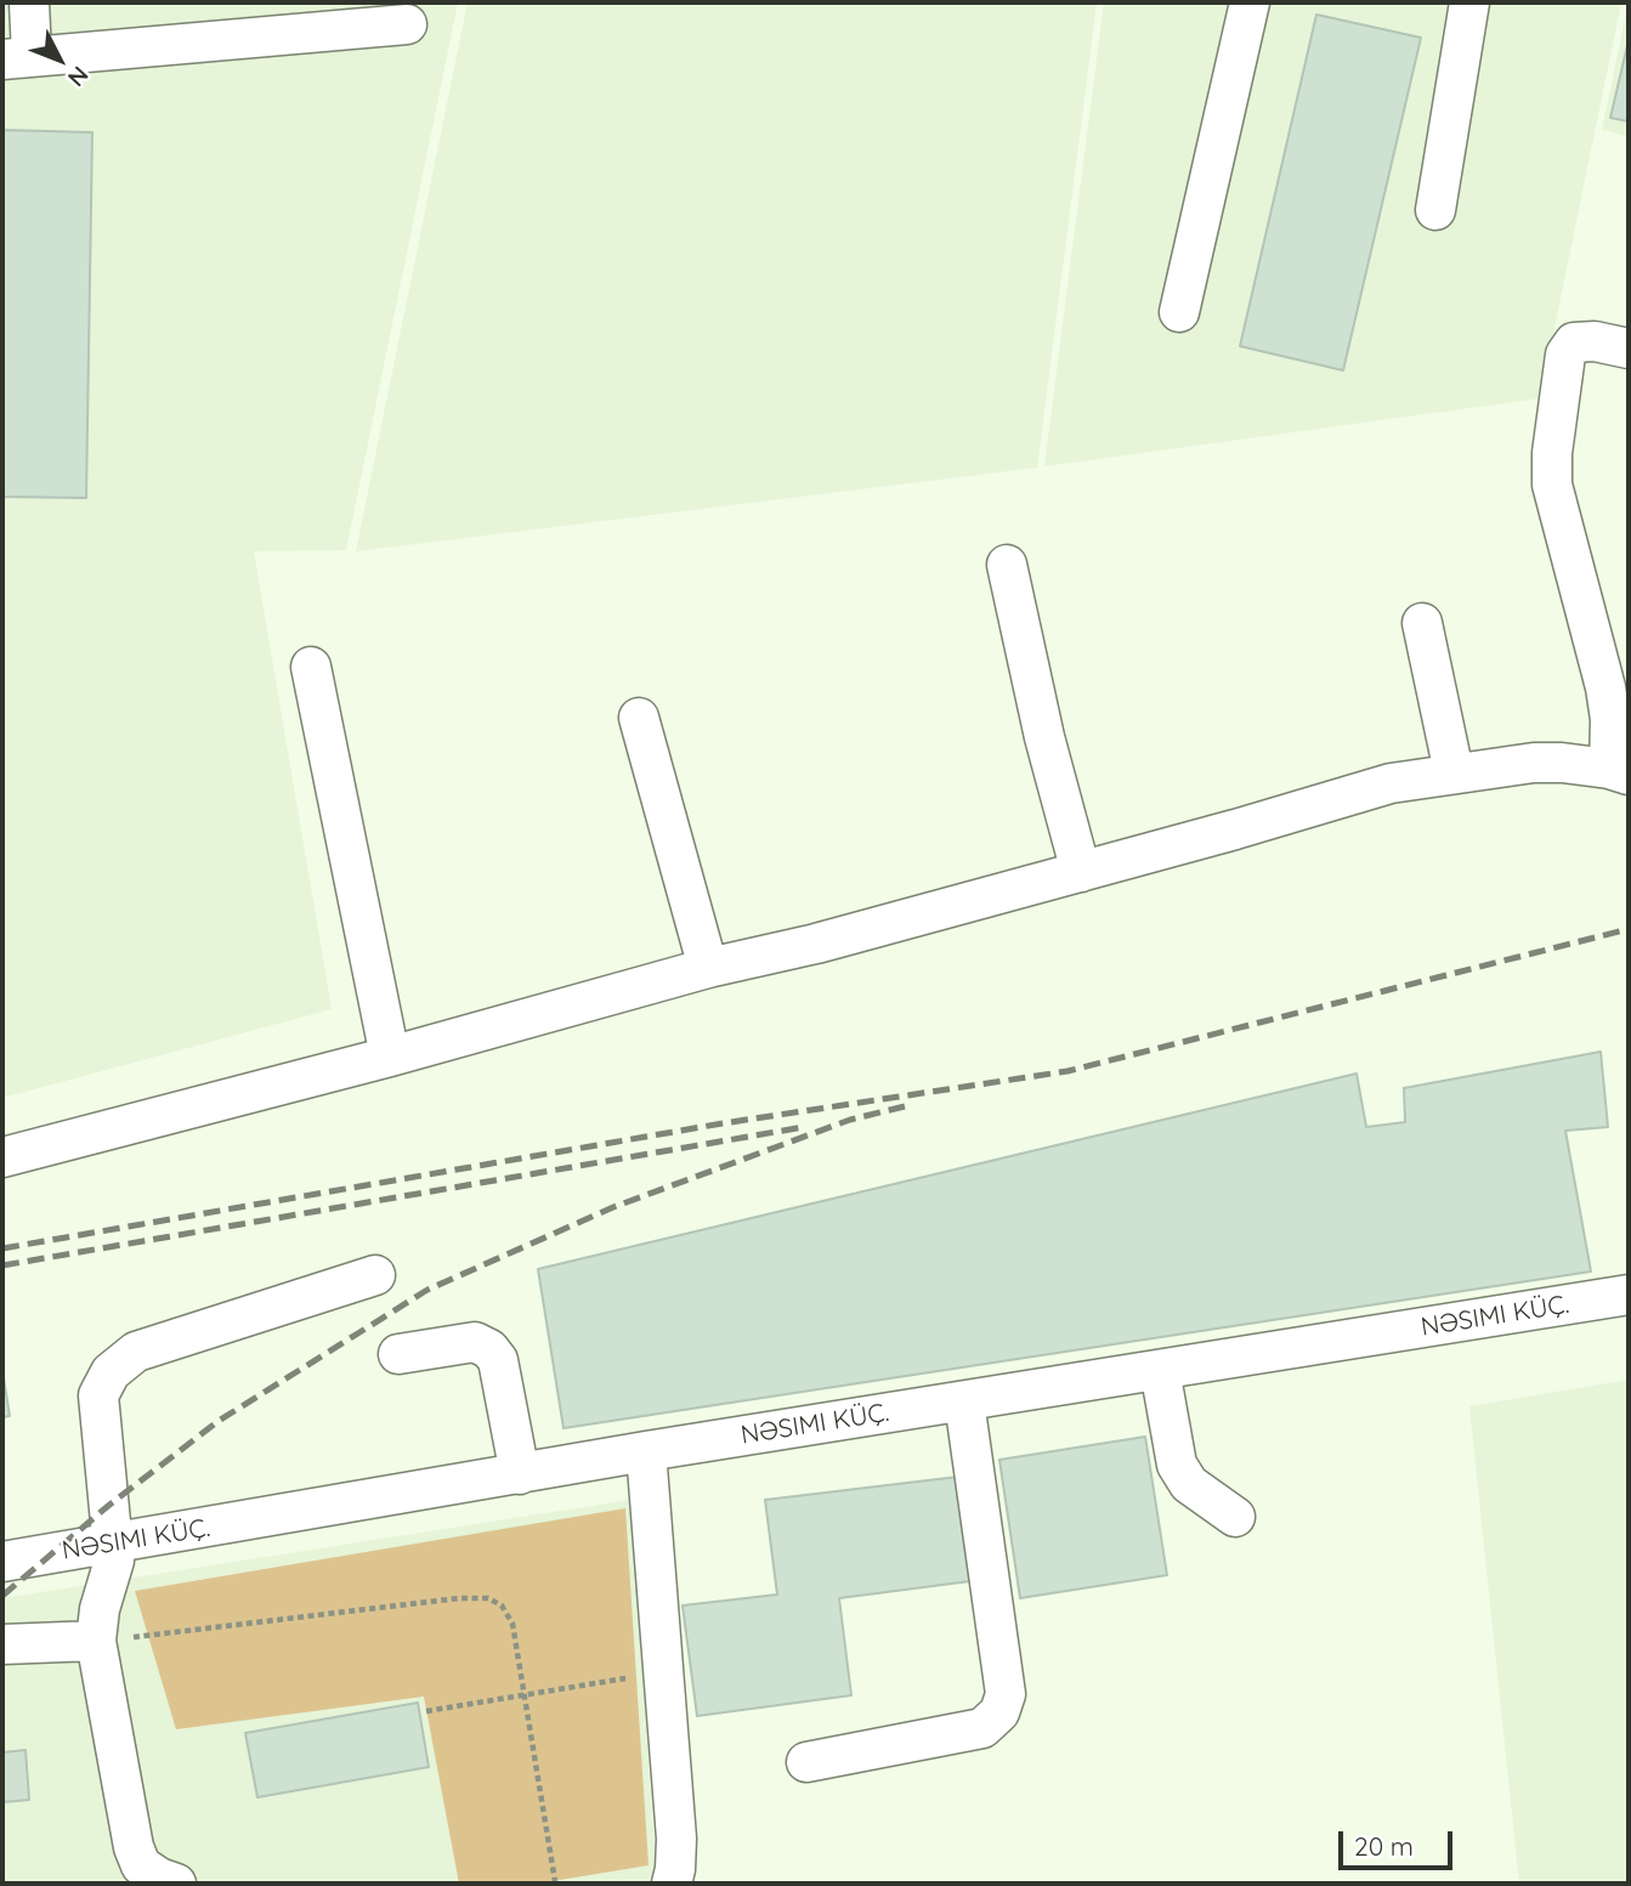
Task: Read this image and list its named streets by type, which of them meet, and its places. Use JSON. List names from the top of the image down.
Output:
{
  "streets": {
    "street": ["NƏSIMI KÜÇ."]
  },
  "scale_bar": "20 m",
  "north": "bottom right"
}
